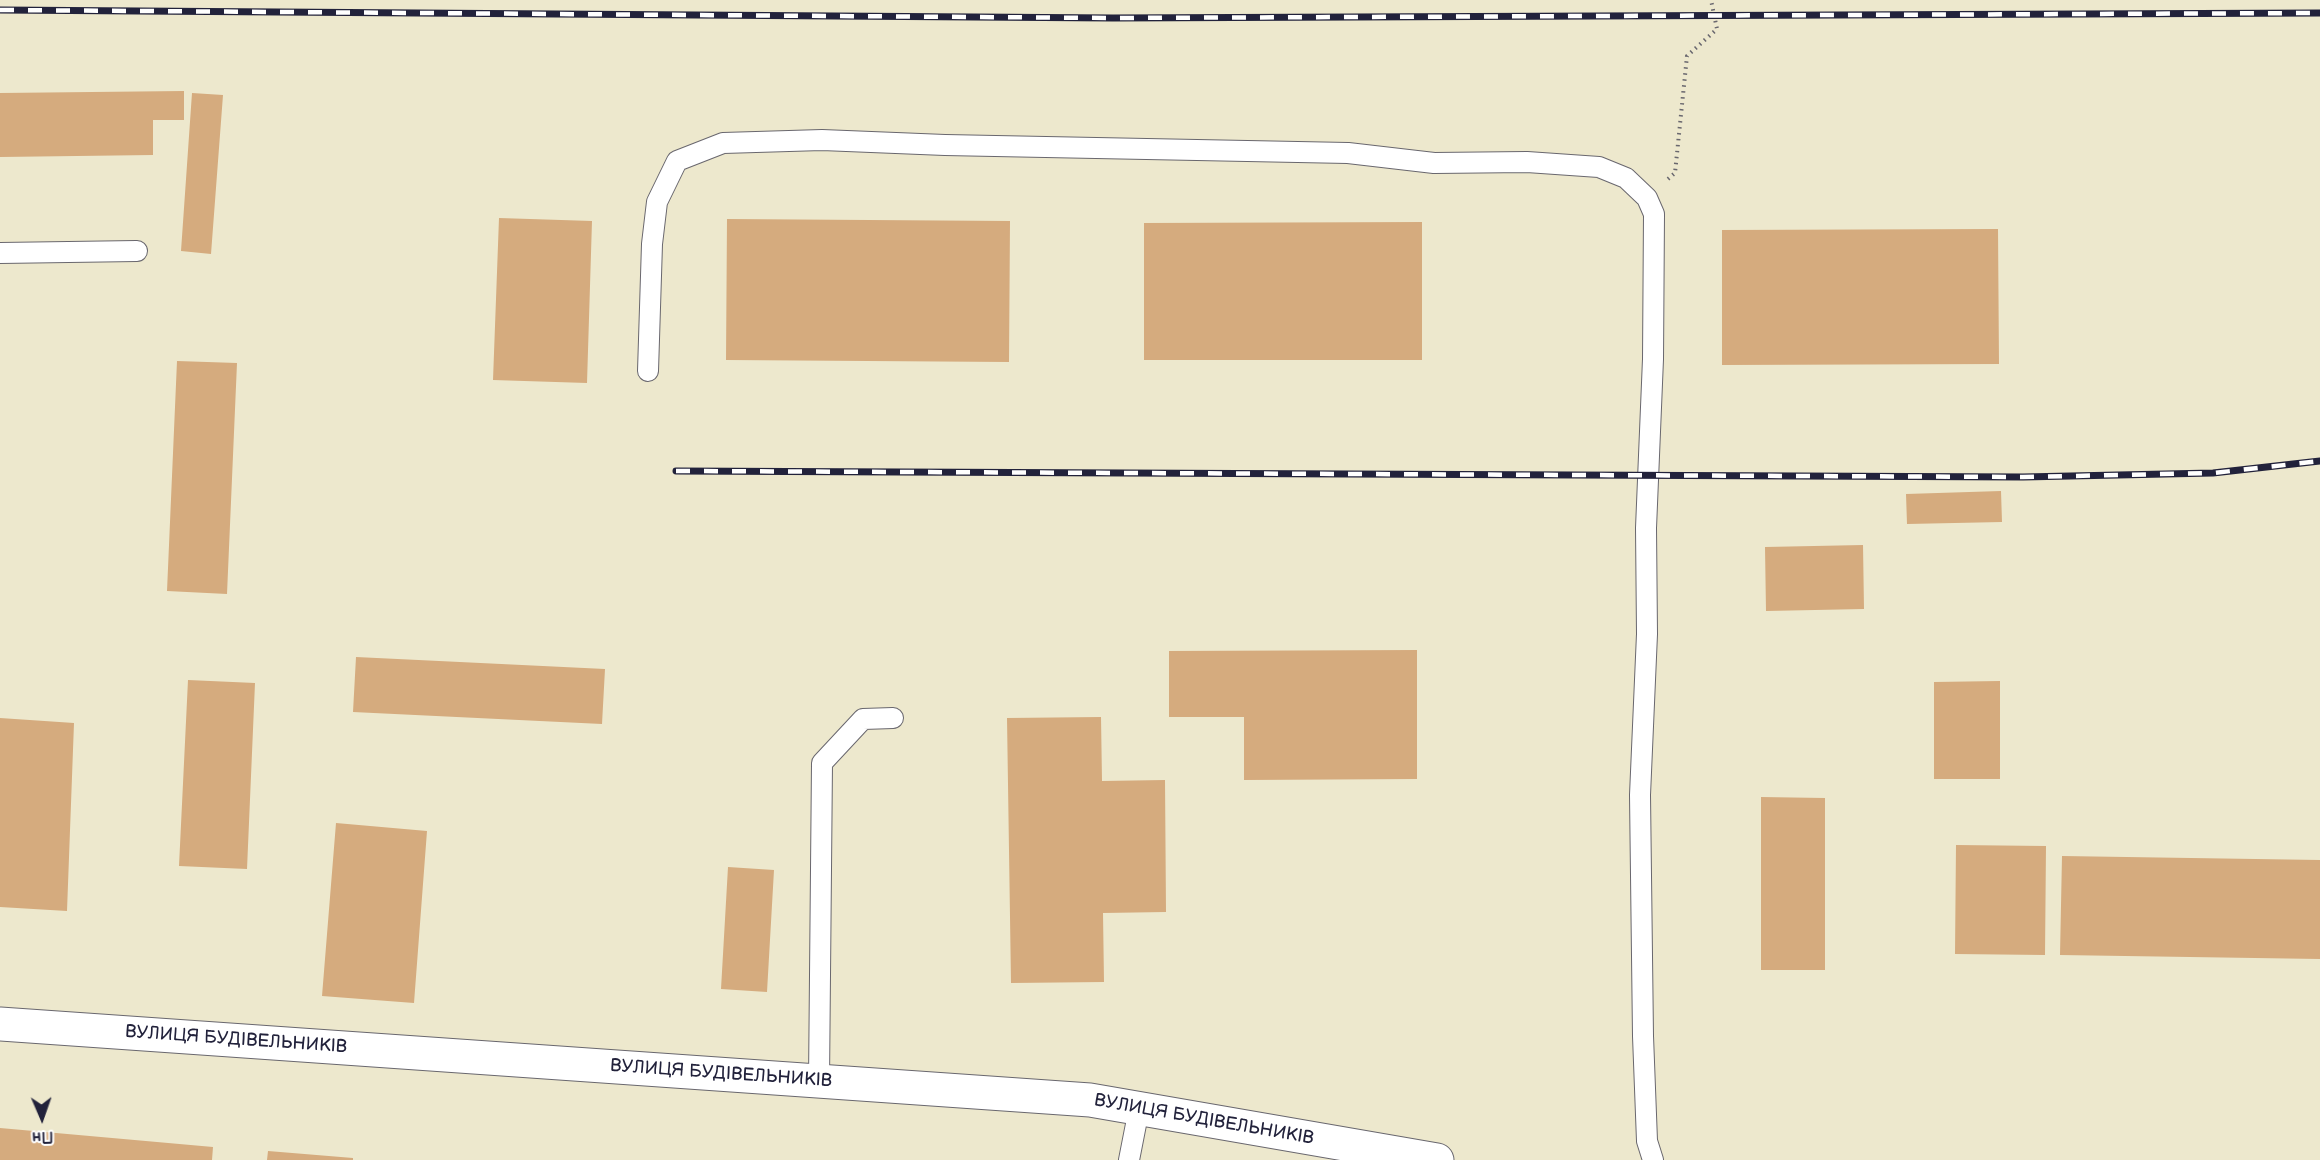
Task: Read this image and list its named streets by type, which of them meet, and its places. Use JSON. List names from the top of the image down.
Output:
{
  "streets": {
    "street": ["ВУЛИЦЯ БУДІВЕЛЬНИКІВ"]
  },
  "north": "bottom"
}
